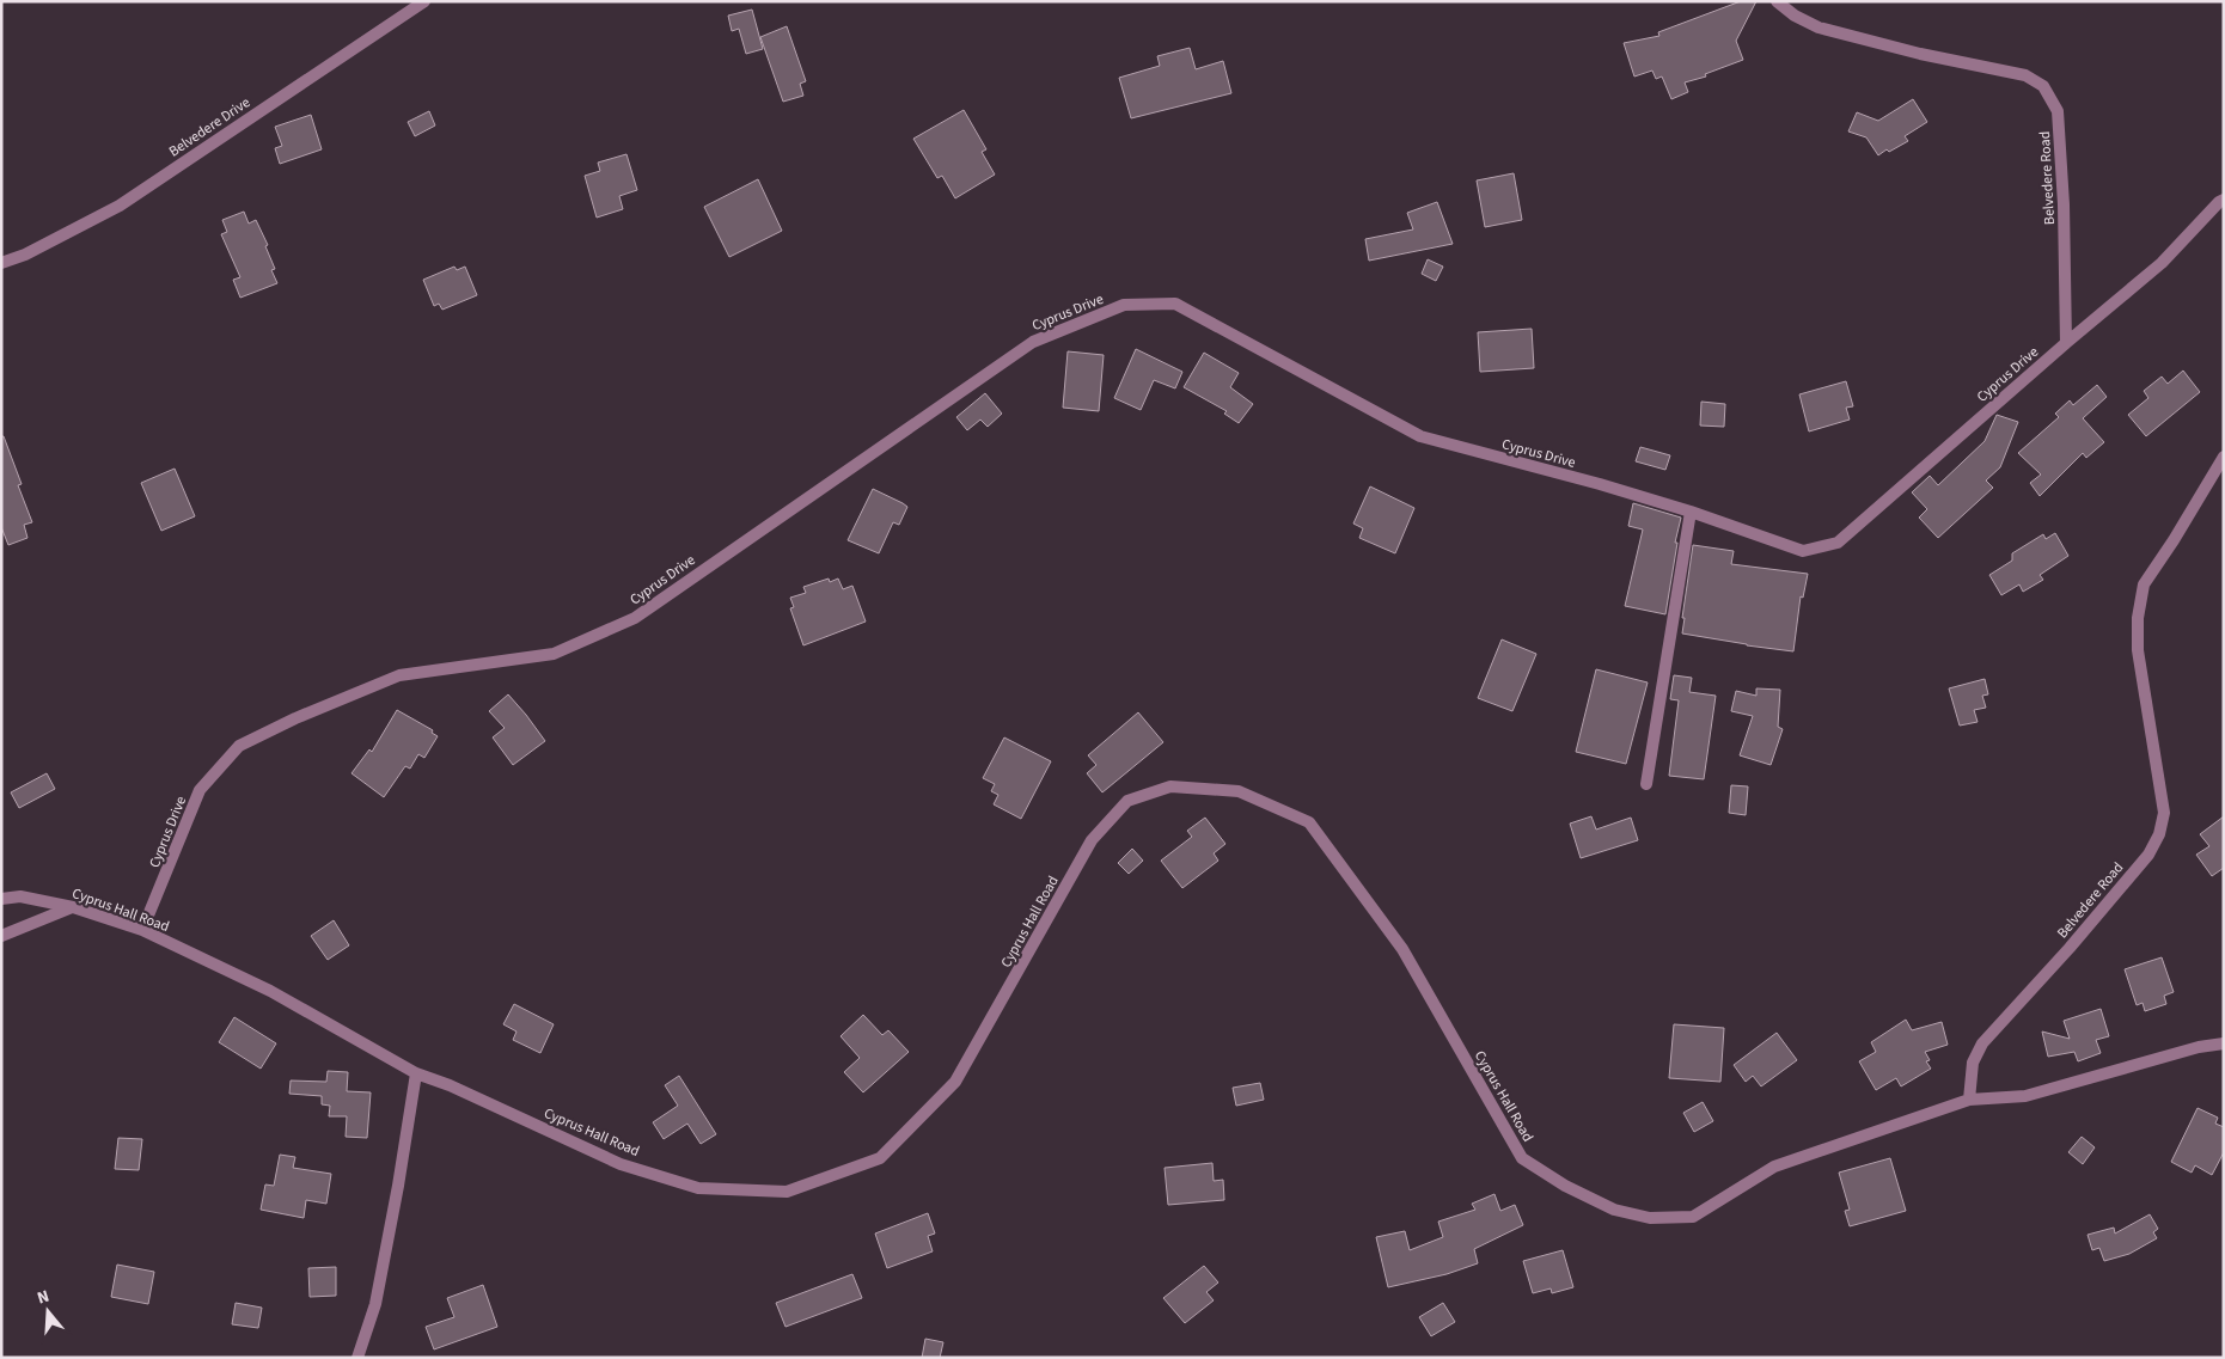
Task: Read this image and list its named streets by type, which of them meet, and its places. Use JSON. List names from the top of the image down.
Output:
{
  "streets": {
    "street": [
      "Belvedere Drive",
      "Belvedere Road",
      "Cyprus Drive",
      "Cyprus Hall Road"
    ]
  },
  "crossings": [
    ["Belvedere Road", "Cyprus Drive"],
    ["Belvedere Road", "Cyprus Hall Road"],
    ["Cyprus Drive", "Cyprus Hall Road"]
  ],
  "north": "top"
}
